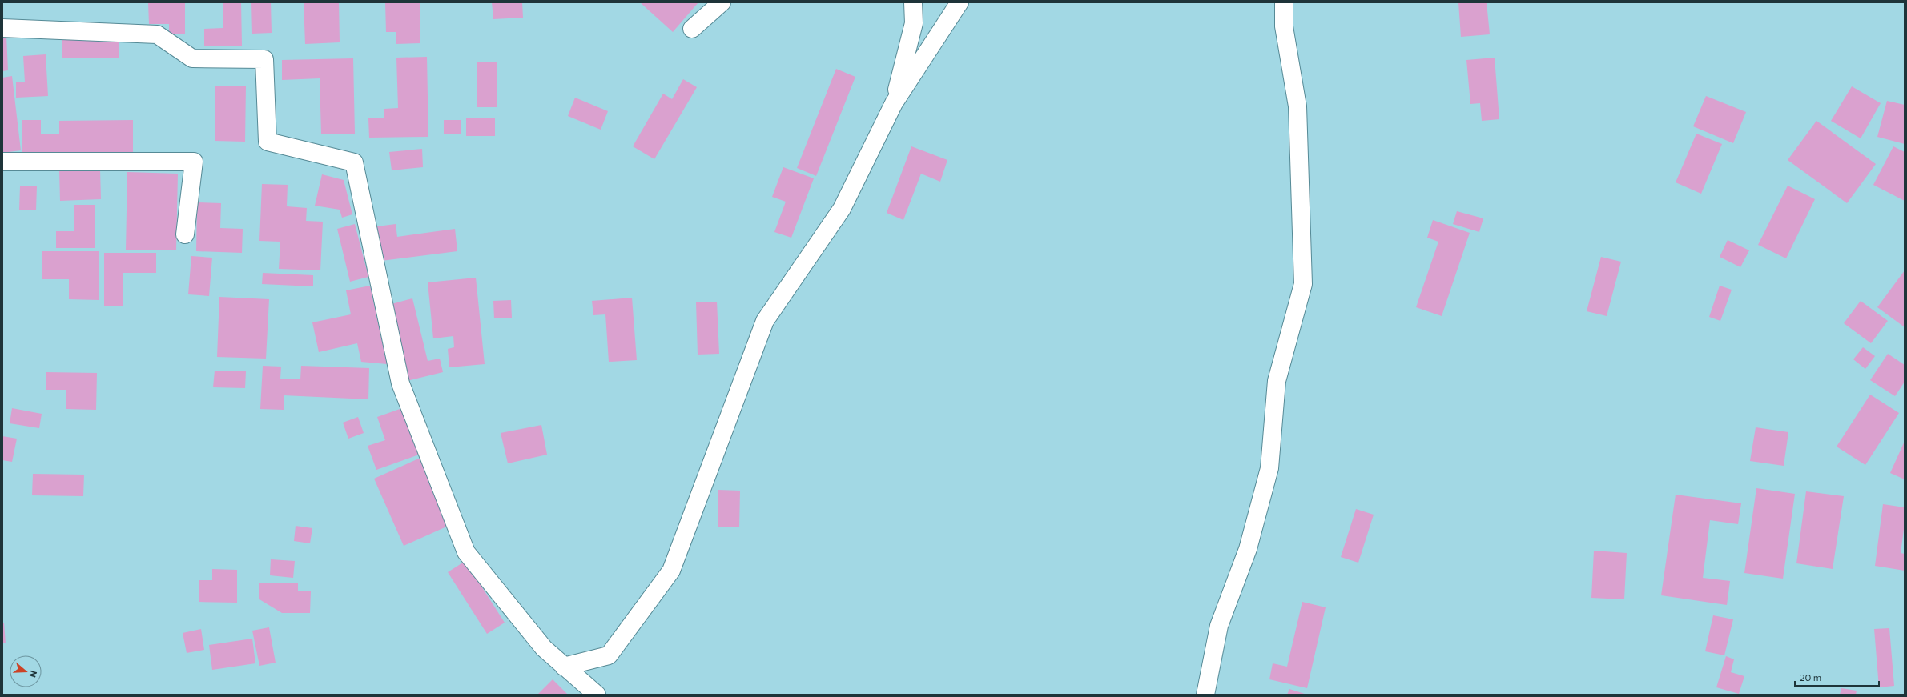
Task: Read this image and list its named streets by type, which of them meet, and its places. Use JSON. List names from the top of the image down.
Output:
{
  "scale_bar": "20 m",
  "north": "right"
}
